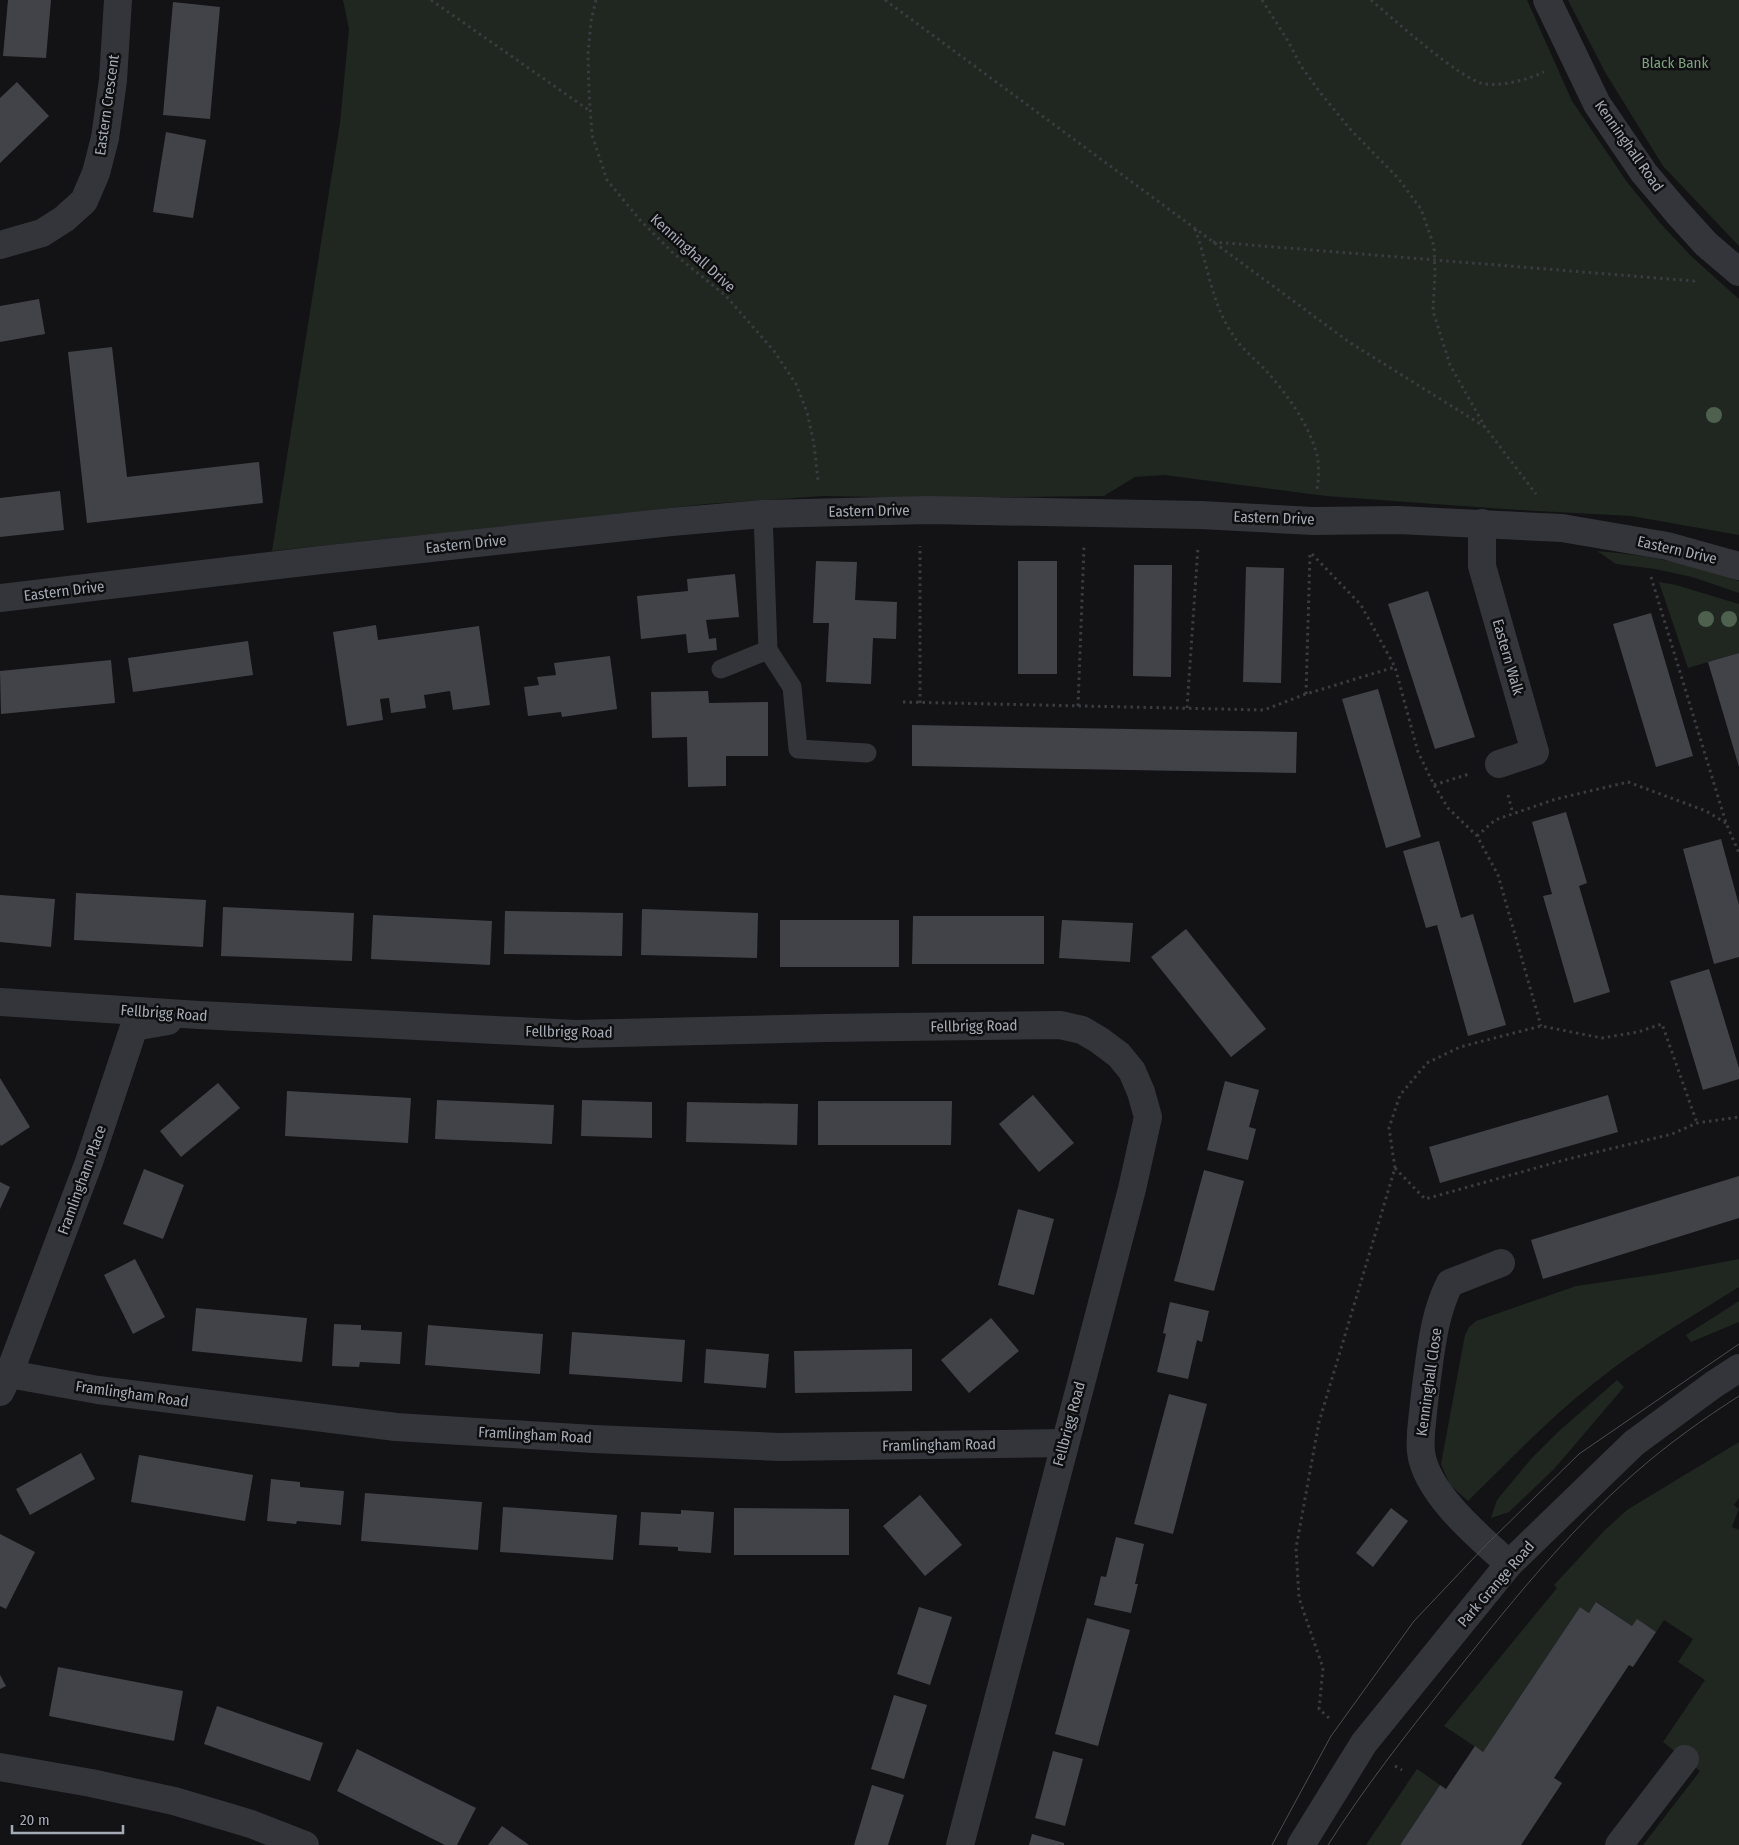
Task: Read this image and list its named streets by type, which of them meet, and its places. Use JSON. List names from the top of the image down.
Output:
{
  "streets": {
    "street": [
      "Eastern Crescent",
      "Kenninghall Road",
      "Eastern Drive",
      "Eastern Walk",
      "Fellbrigg Road",
      "Framlingham Place",
      "Kenninghall Close",
      "Framlingham Road",
      "Park Grange Road"
    ],
    "path": ["Kenninghall Drive"]
  },
  "crossings": [
    ["Kenninghall Drive", "Eastern Drive"],
    ["Eastern Drive", "Eastern Walk"],
    ["Fellbrigg Road", "Framlingham Place"],
    ["Fellbrigg Road", "Framlingham Road"],
    ["Framlingham Place", "Framlingham Road"],
    ["Kenninghall Close", "Park Grange Road"]
  ],
  "parks": ["Black Bank"],
  "scale_bar": "20 m"
}
